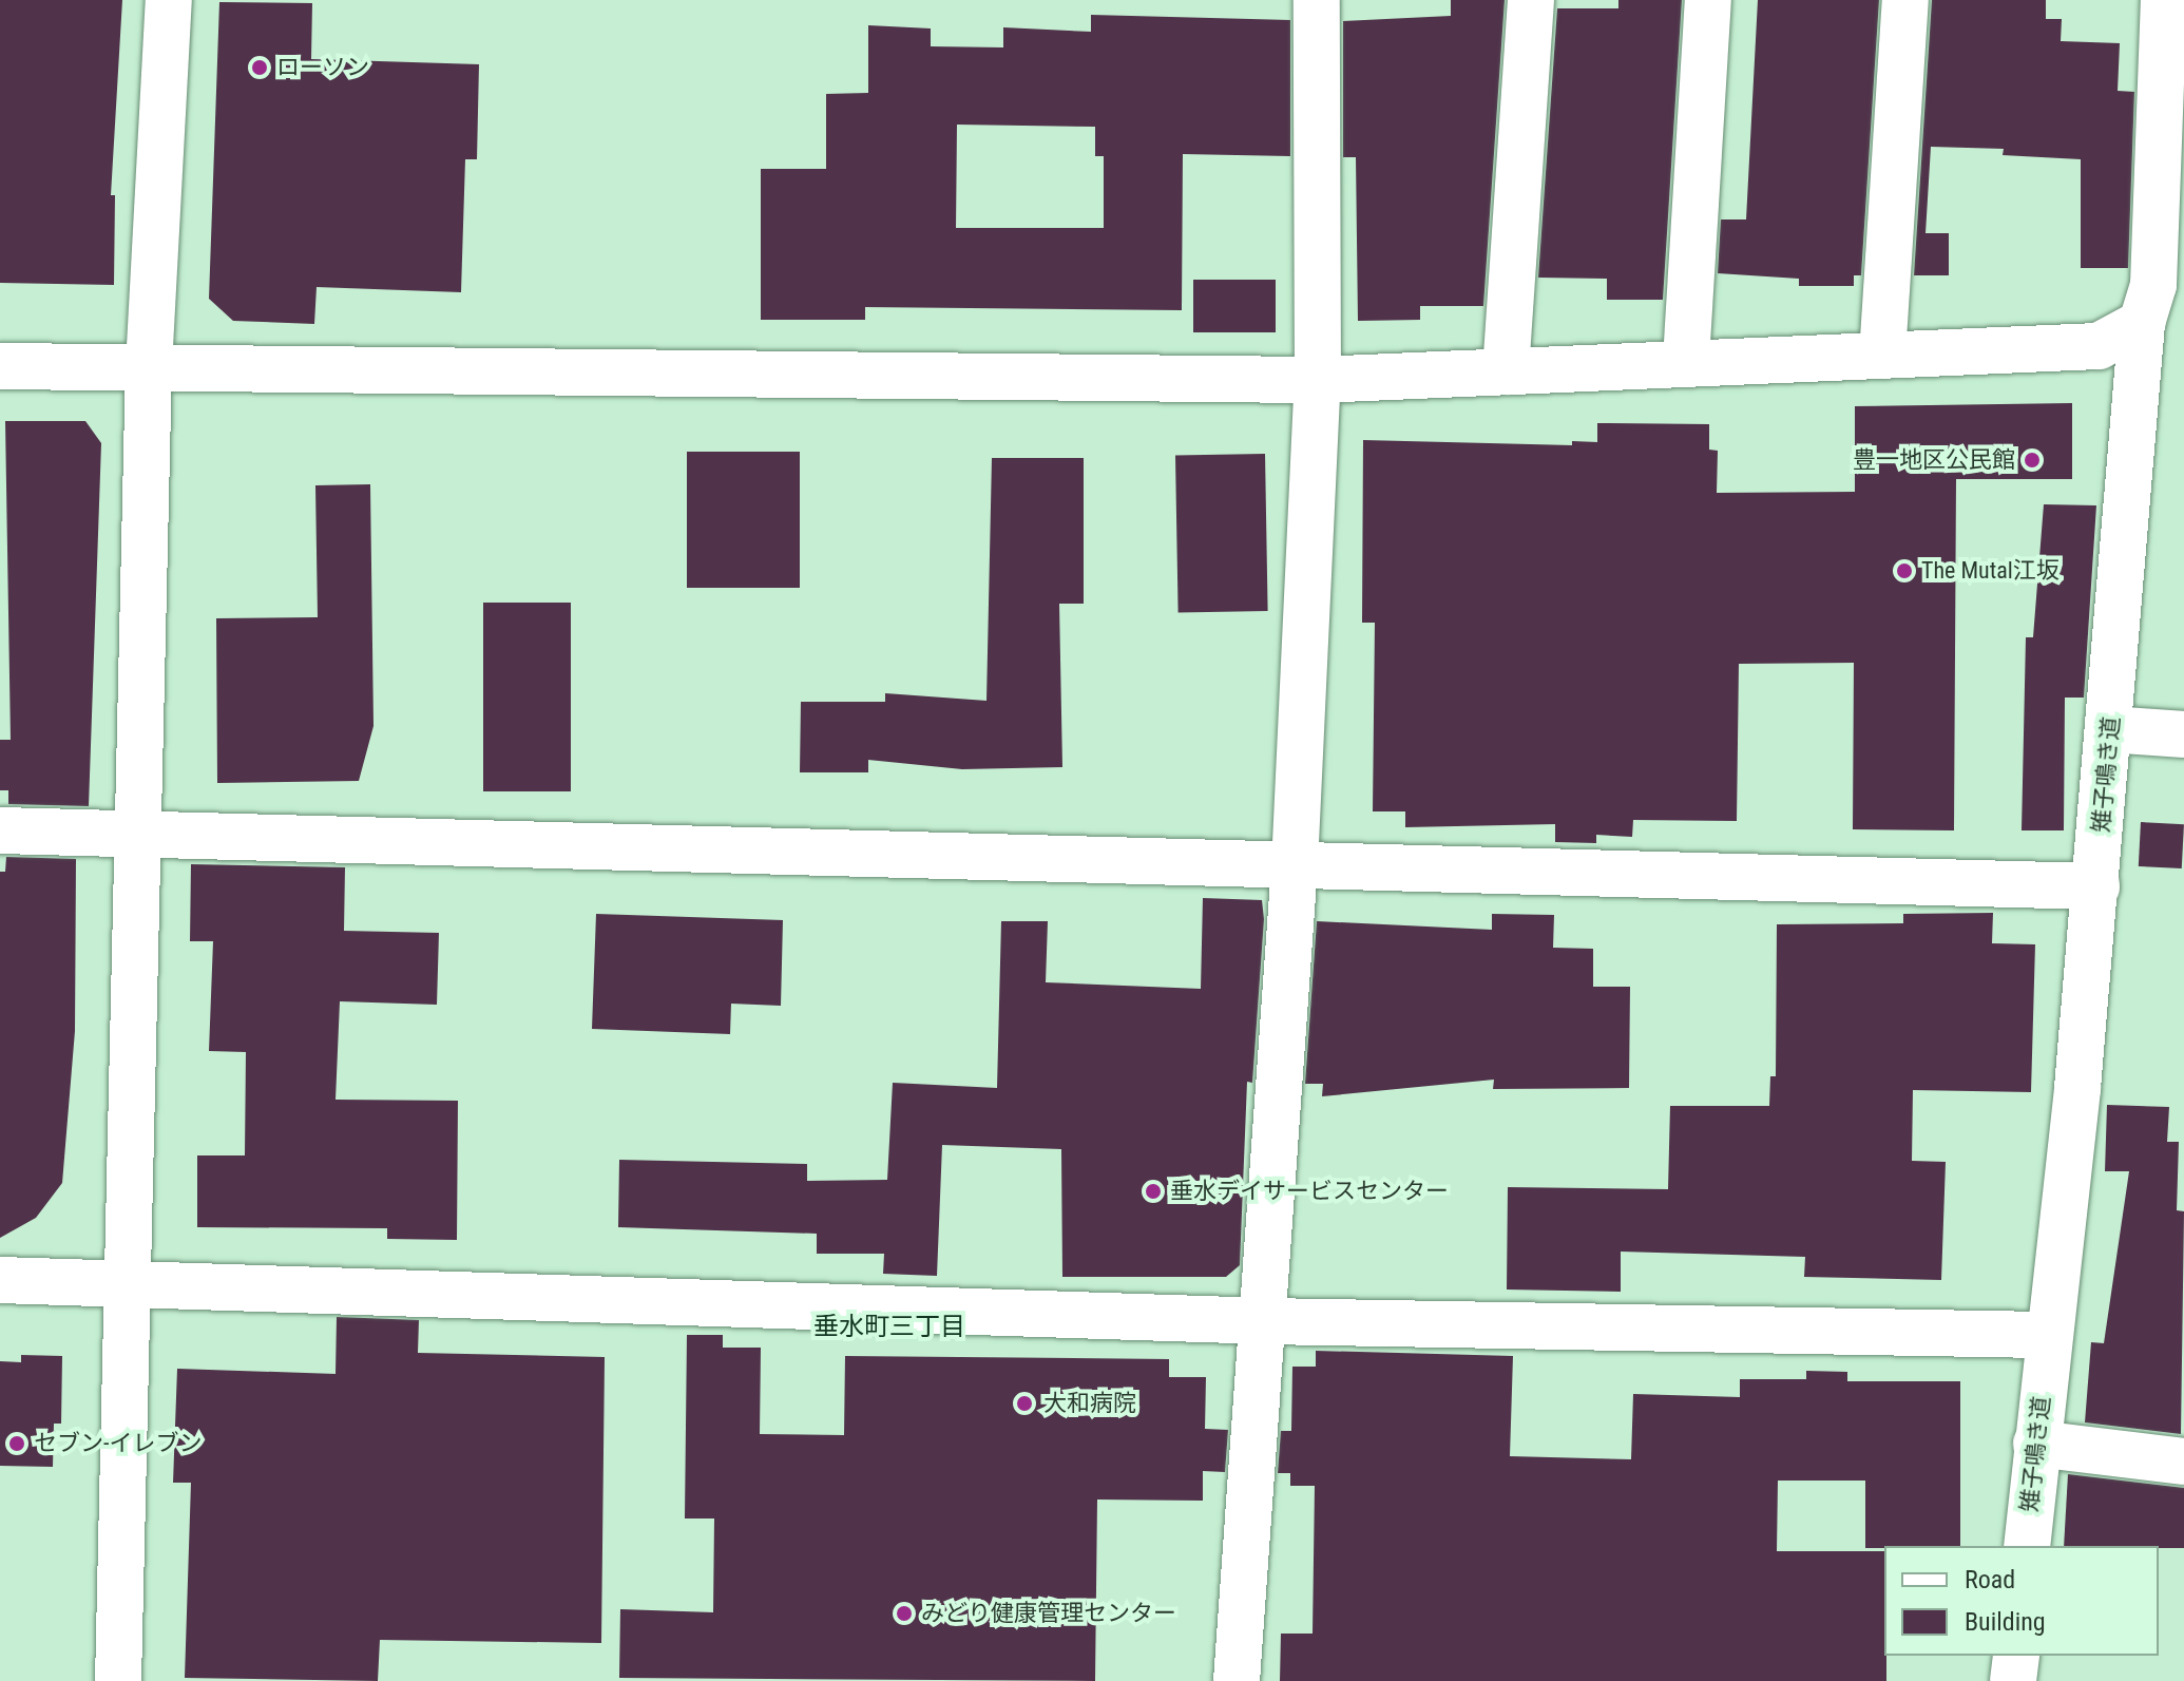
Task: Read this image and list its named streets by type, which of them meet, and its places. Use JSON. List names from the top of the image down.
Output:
{
  "streets": {
    "street": ["雉子鳴き道"]
  },
  "districts": ["垂水町三丁目"],
  "places": [
    "ローソン",
    "豊一地区公民館",
    "The Mutal江坂",
    "垂水デイサービスセンター",
    "大和病院",
    "セブン-イレブン",
    "みどり健康管理センター"
  ],
  "legend": ["Road", "Building"]
}
